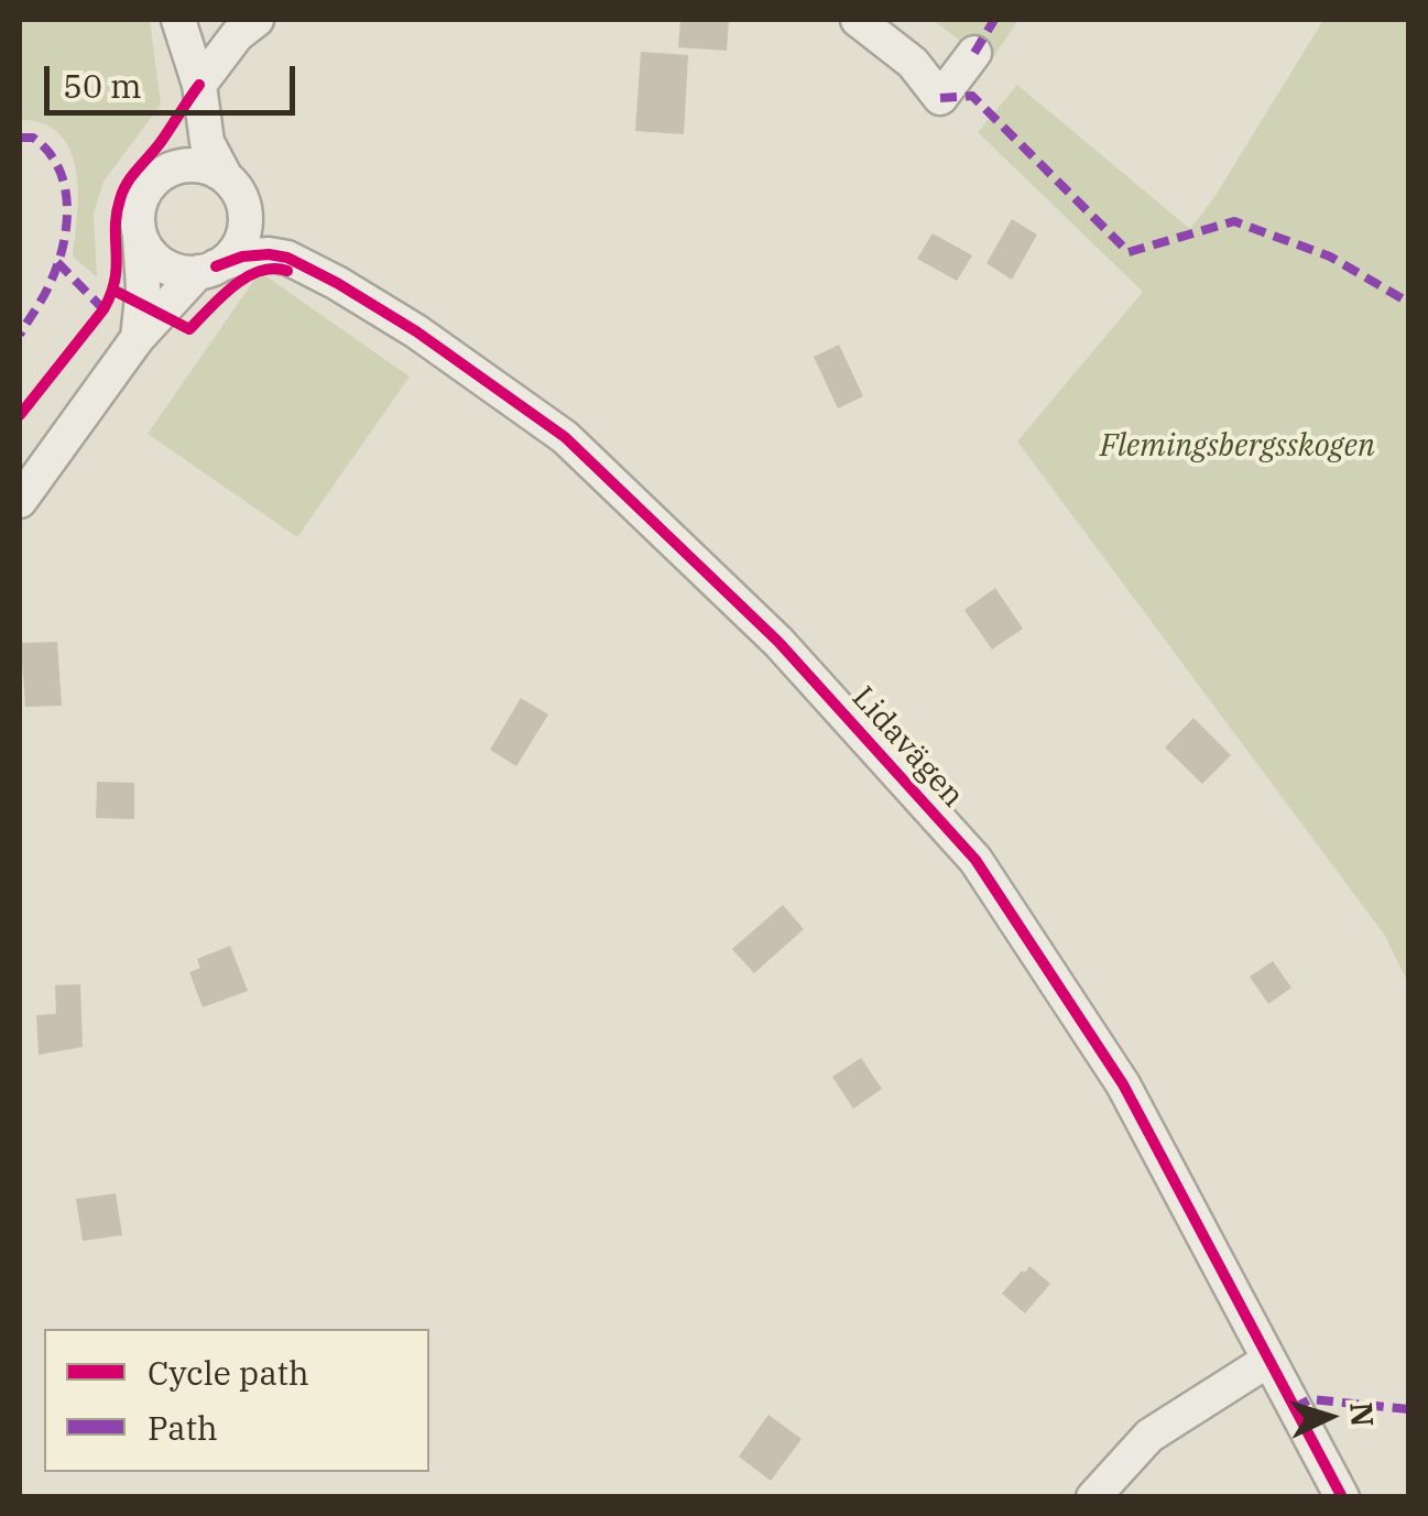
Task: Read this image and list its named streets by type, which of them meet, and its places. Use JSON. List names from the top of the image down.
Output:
{
  "streets": {
    "street": ["Lidavägen"]
  },
  "parks": ["Flemingsbergsskogen"],
  "legend": ["Cycle path", "Path"],
  "scale_bar": "50 m",
  "north": "right"
}
